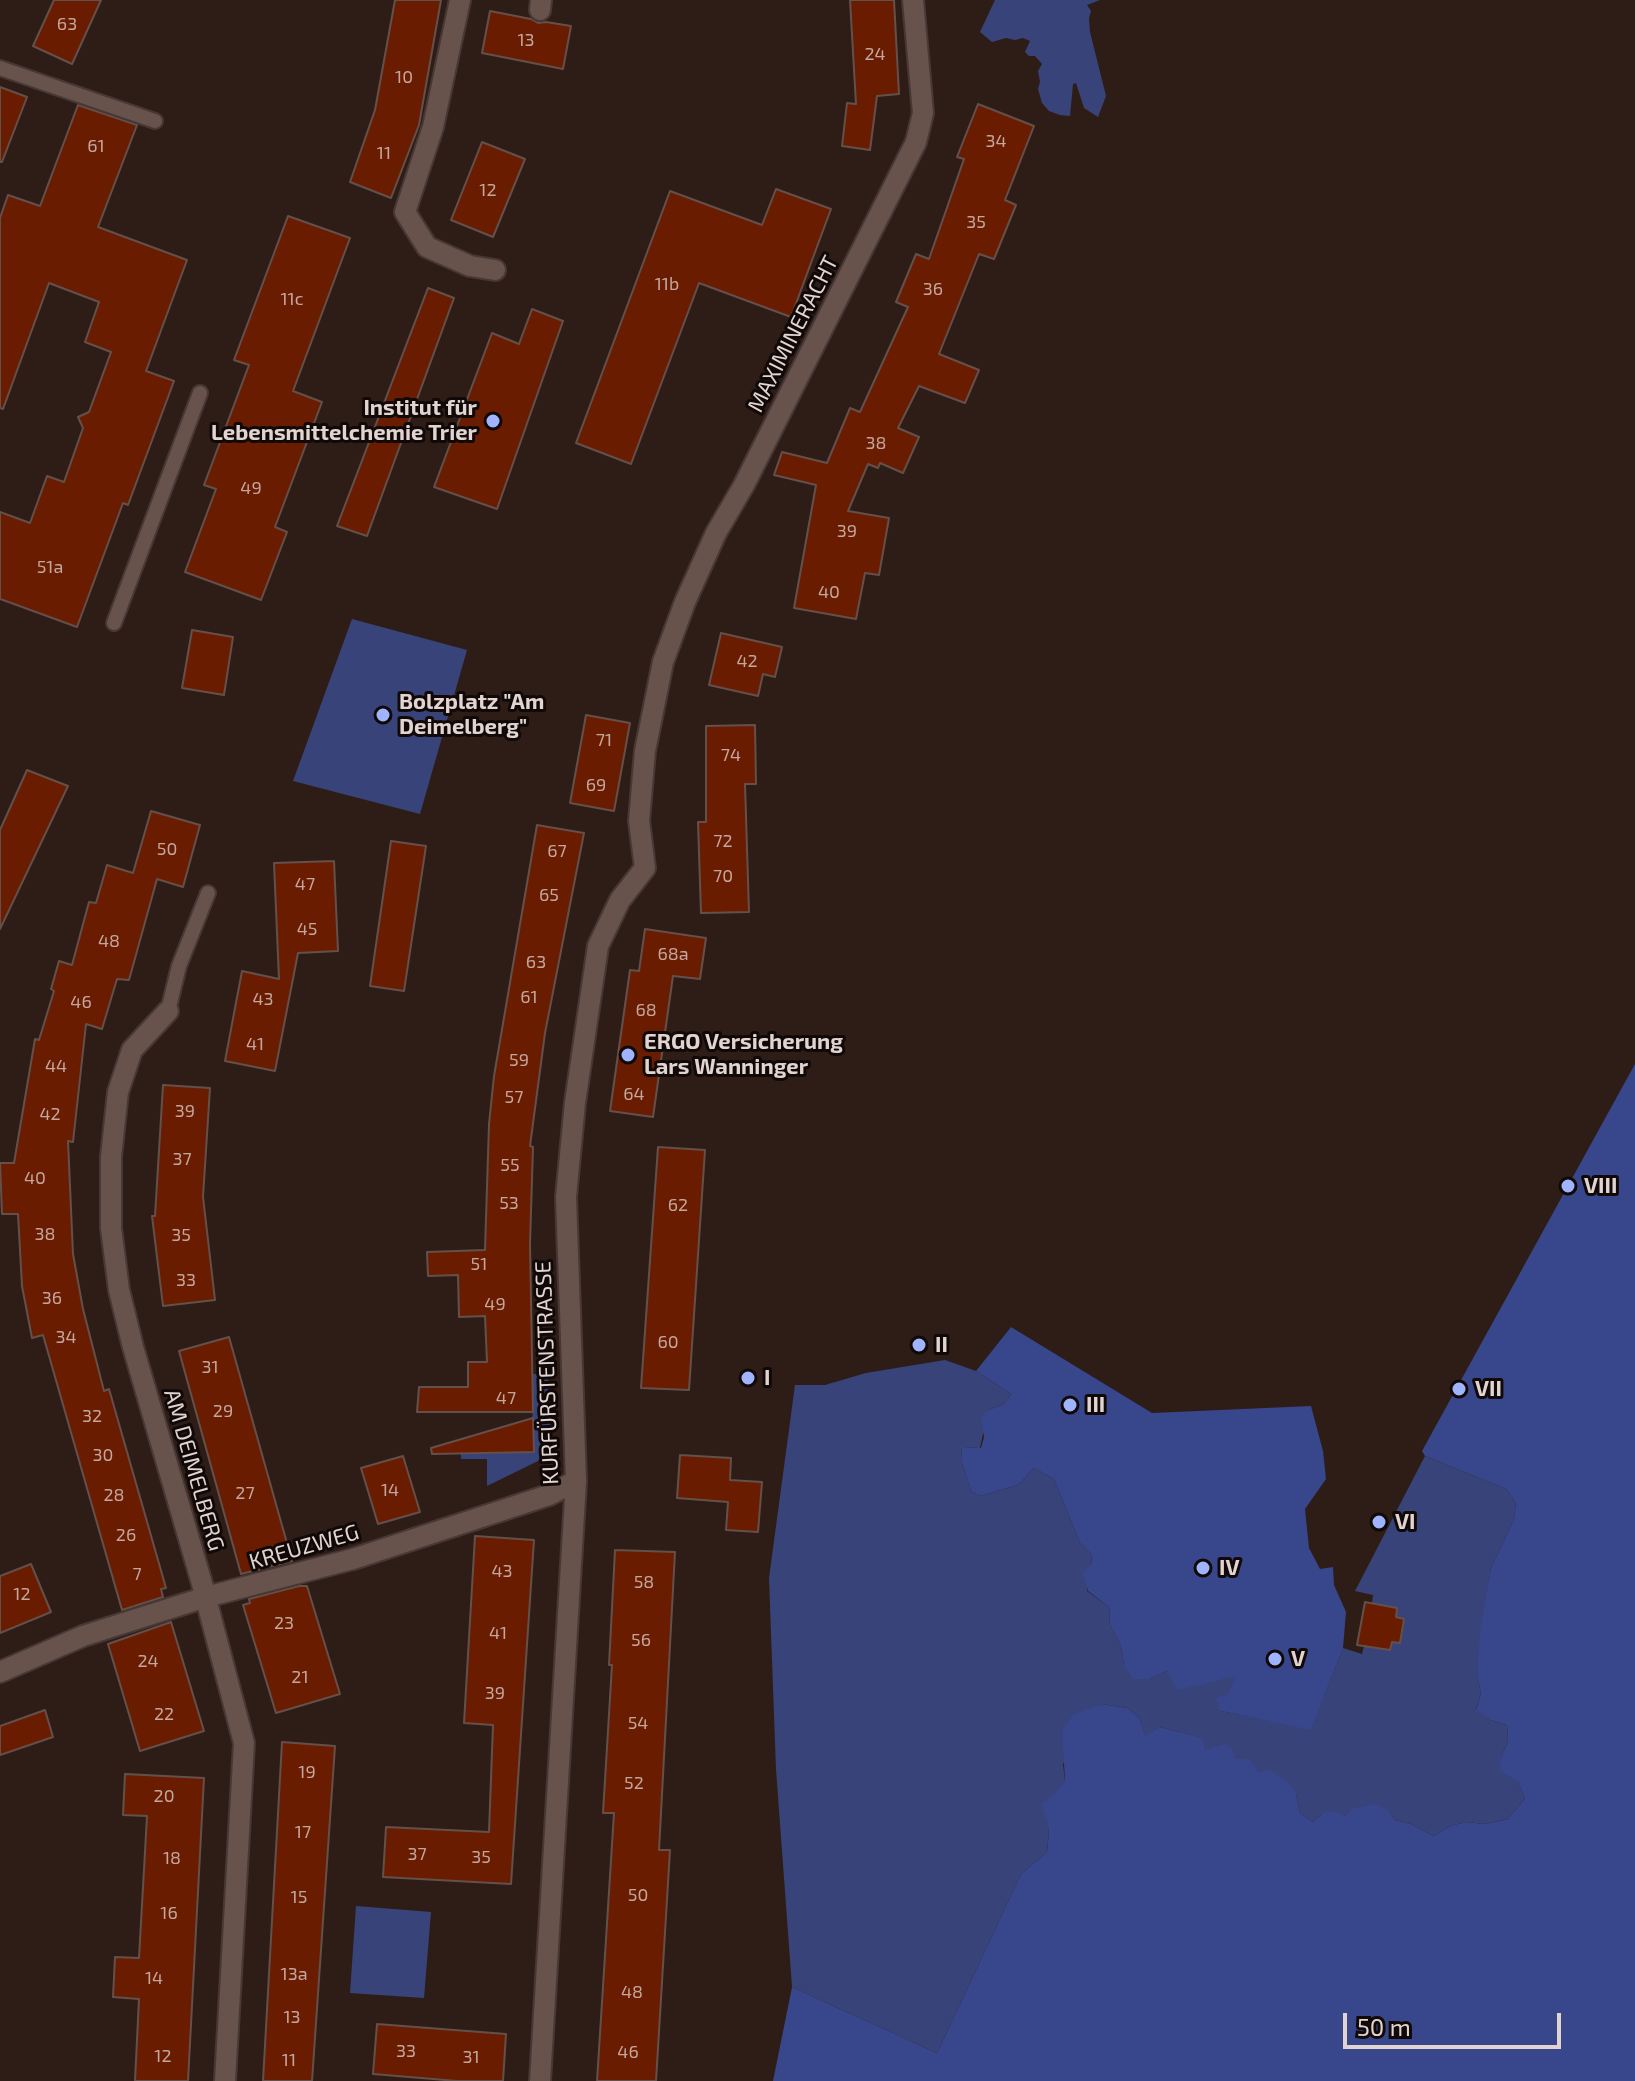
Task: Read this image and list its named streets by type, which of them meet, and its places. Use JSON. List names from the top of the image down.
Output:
{
  "streets": {
    "street": [
      "MAXIMINERACHT",
      "KURFÜRSTENSTRASSE",
      "AM DEIMELBERG",
      "KREUZWEG"
    ]
  },
  "crossings": [
    ["MAXIMINERACHT", "KURFÜRSTENSTRASSE"],
    ["KURFÜRSTENSTRASSE", "KREUZWEG"],
    ["AM DEIMELBERG", "KREUZWEG"]
  ],
  "places": [
    "Institut für Lebensmittelchemie Trier",
    "Bolzplatz \"Am Deimelberg\"",
    "ERGO Versicherung Lars Wanninger",
    "VIII",
    "II",
    "I",
    "VII",
    "III",
    "VI",
    "IV",
    "V"
  ],
  "house_numbers": [
    "63",
    "13",
    "24",
    "10",
    "34",
    "61",
    "11",
    "12",
    "35",
    "11b",
    "36",
    "11c",
    "38",
    "49",
    "39",
    "51a",
    "40",
    "42",
    "71",
    "74",
    "69",
    "72",
    "50",
    "67",
    "70",
    "47",
    "65",
    "45",
    "48",
    "68a",
    "63",
    "61",
    "43",
    "46",
    "68",
    "41",
    "59",
    "44",
    "64",
    "57",
    "39",
    "42",
    "37",
    "55",
    "40",
    "53",
    "62",
    "38",
    "35",
    "51",
    "33",
    "36",
    "49",
    "34",
    "60",
    "31",
    "47",
    "29",
    "32",
    "30",
    "14",
    "27",
    "28",
    "26",
    "43",
    "7",
    "58",
    "12",
    "23",
    "41",
    "56",
    "24",
    "21",
    "39",
    "22",
    "54",
    "19",
    "52",
    "20",
    "17",
    "37",
    "35",
    "18",
    "50",
    "15",
    "16",
    "13a",
    "14",
    "48",
    "13",
    "33",
    "46",
    "12",
    "31",
    "11"
  ],
  "scale_bar": "50 m"
}
